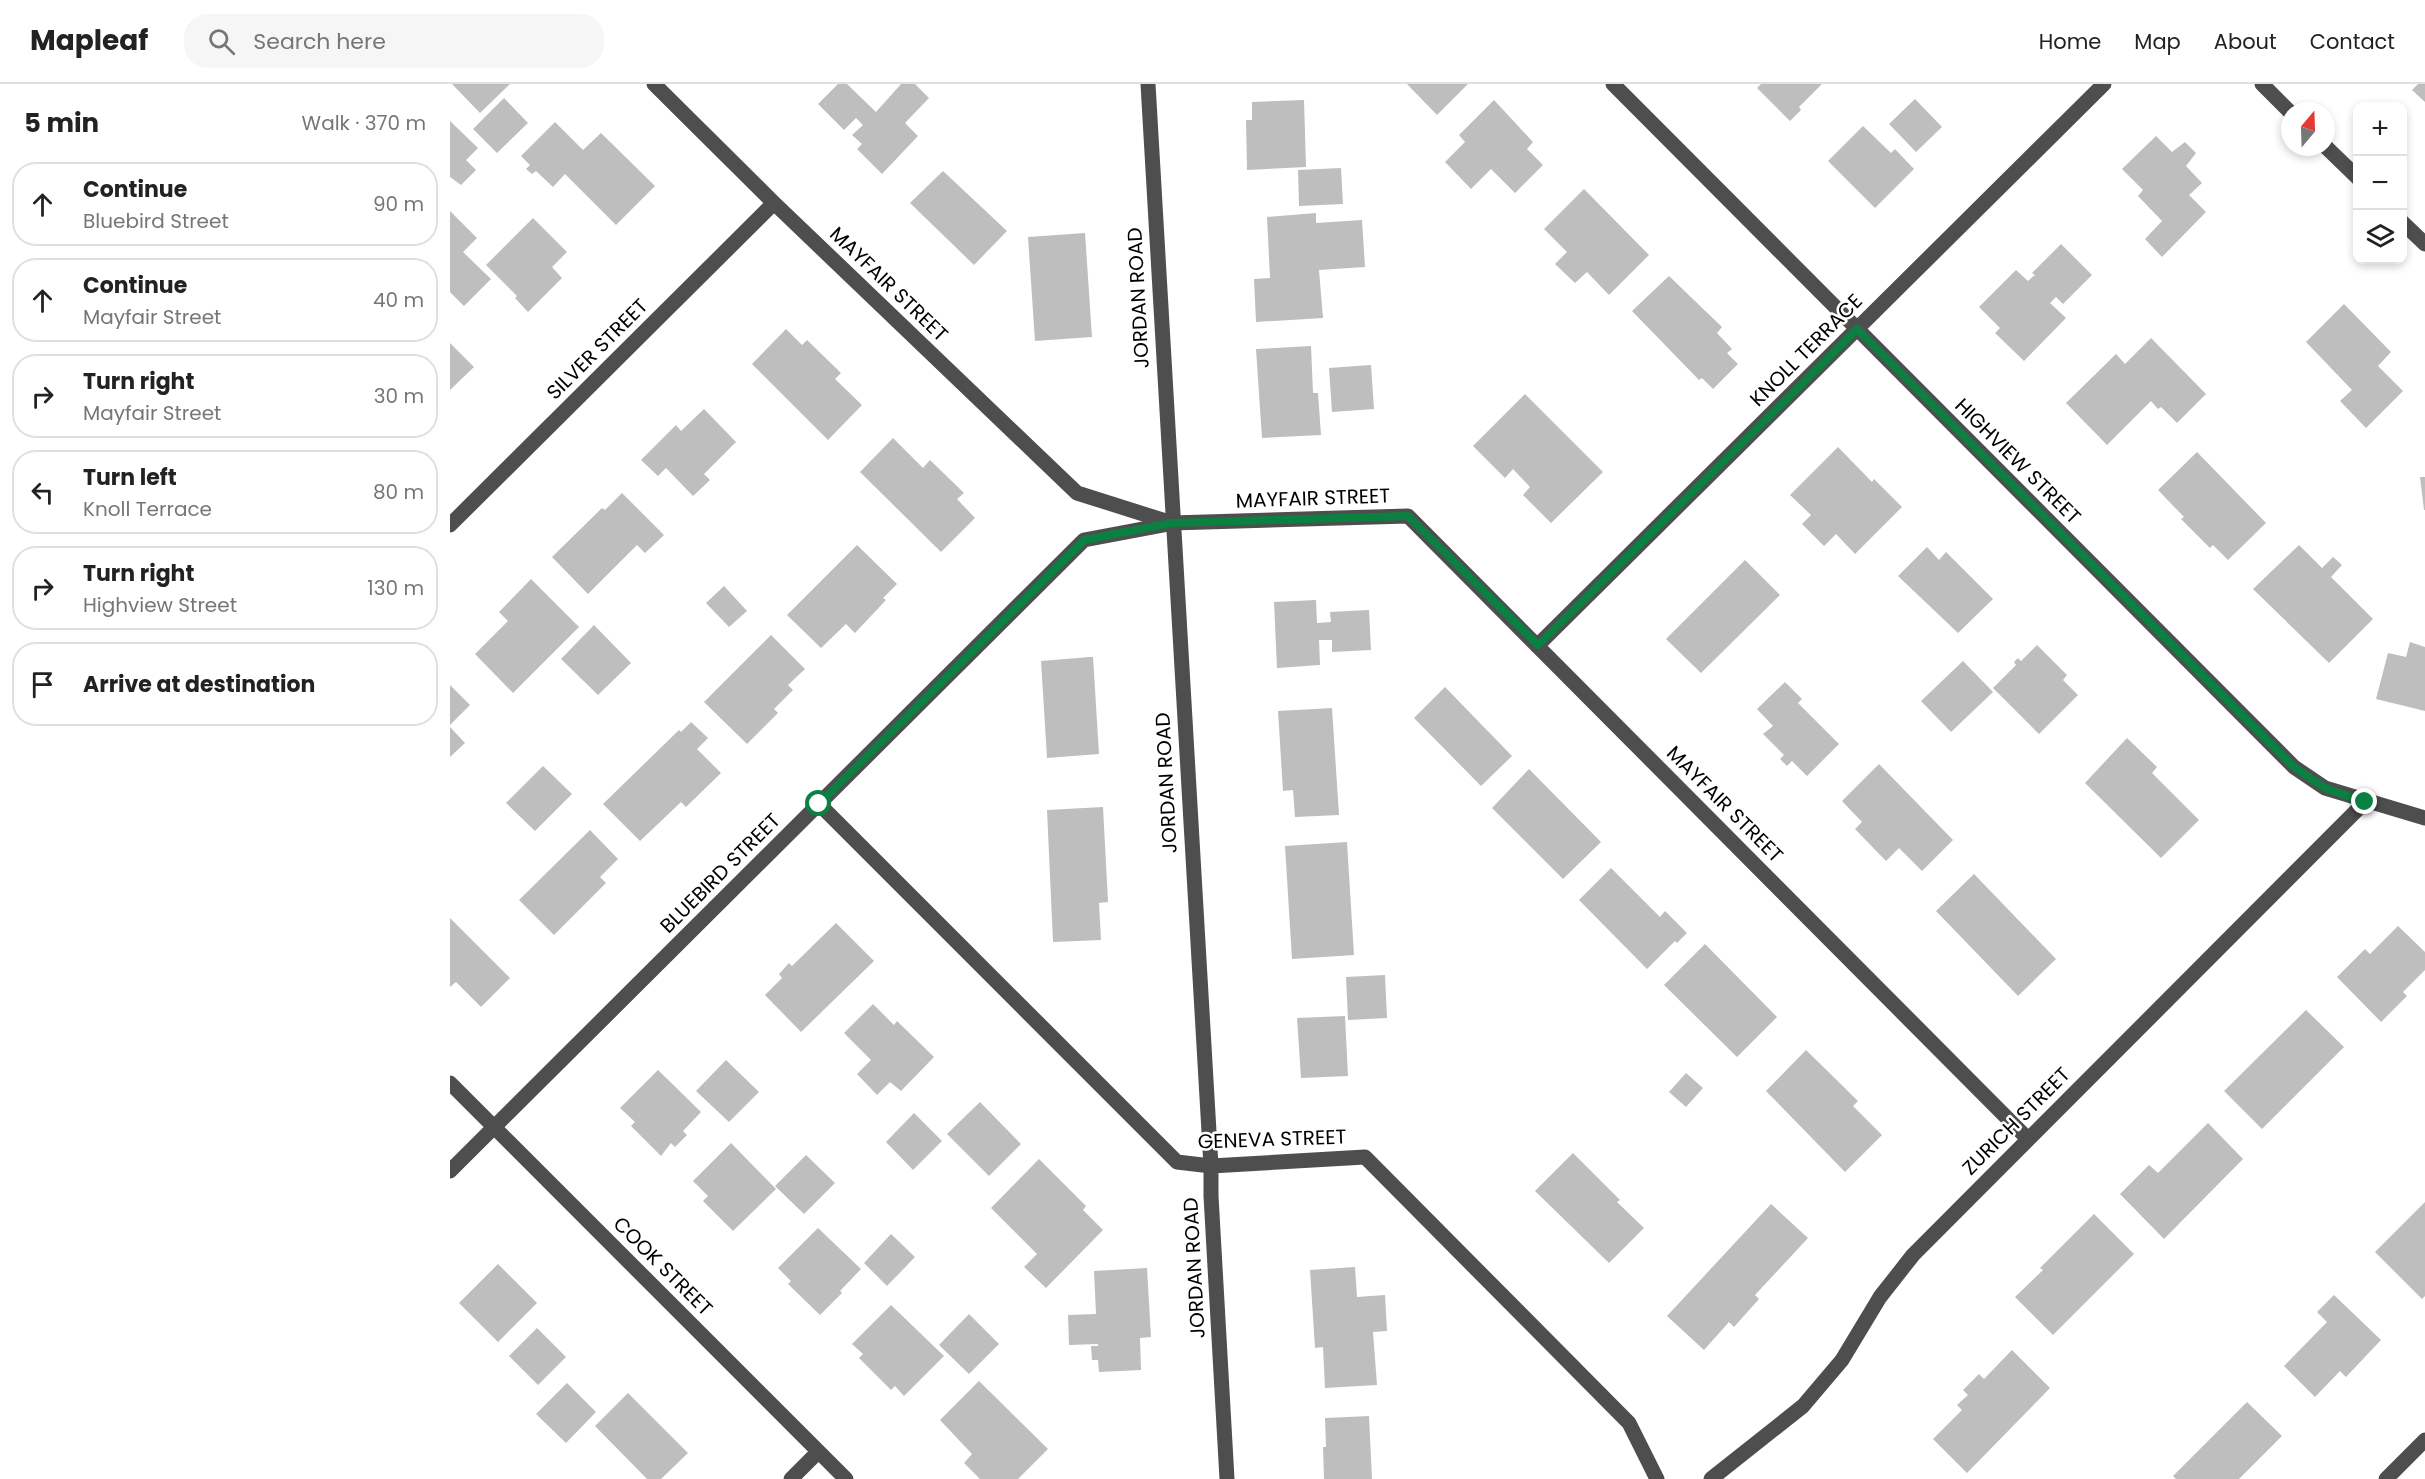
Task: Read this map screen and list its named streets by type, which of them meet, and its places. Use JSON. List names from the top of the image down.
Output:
{
  "streets": {
    "street": [
      "MAYFAIR STREET",
      "JORDAN ROAD",
      "SILVER STREET",
      "KNOLL TERRACE",
      "HIGHVIEW STREET",
      "BLUEBIRD STREET",
      "ZURICH STREET",
      "GENEVA STREET",
      "COOK STREET"
    ]
  },
  "crossings": [
    ["MAYFAIR STREET", "JORDAN ROAD"],
    ["MAYFAIR STREET", "SILVER STREET"],
    ["MAYFAIR STREET", "KNOLL TERRACE"],
    ["MAYFAIR STREET", "BLUEBIRD STREET"],
    ["MAYFAIR STREET", "ZURICH STREET"],
    ["JORDAN ROAD", "BLUEBIRD STREET"],
    ["JORDAN ROAD", "GENEVA STREET"],
    ["KNOLL TERRACE", "HIGHVIEW STREET"],
    ["HIGHVIEW STREET", "ZURICH STREET"],
    ["BLUEBIRD STREET", "GENEVA STREET"],
    ["BLUEBIRD STREET", "COOK STREET"]
  ],
  "north": "top",
  "page": {
    "header": "Mapleaf",
    "search": "Search here",
    "nav": [
      "Home",
      "Map",
      "About",
      "Contact"
    ],
    "heading": ["5 min", "Walk · 370 m"],
    "map_buttons": ["+", "−"],
    "list": [
      ["Continue", "Bluebird Street", "90 m"],
      ["Continue", "Mayfair Street", "40 m"],
      ["Turn right", "Mayfair Street", "30 m"],
      ["Turn left", "Knoll Terrace", "80 m"],
      ["Turn right", "Highview Street", "130 m"],
      "Arrive at destination"
    ]
  }
}
